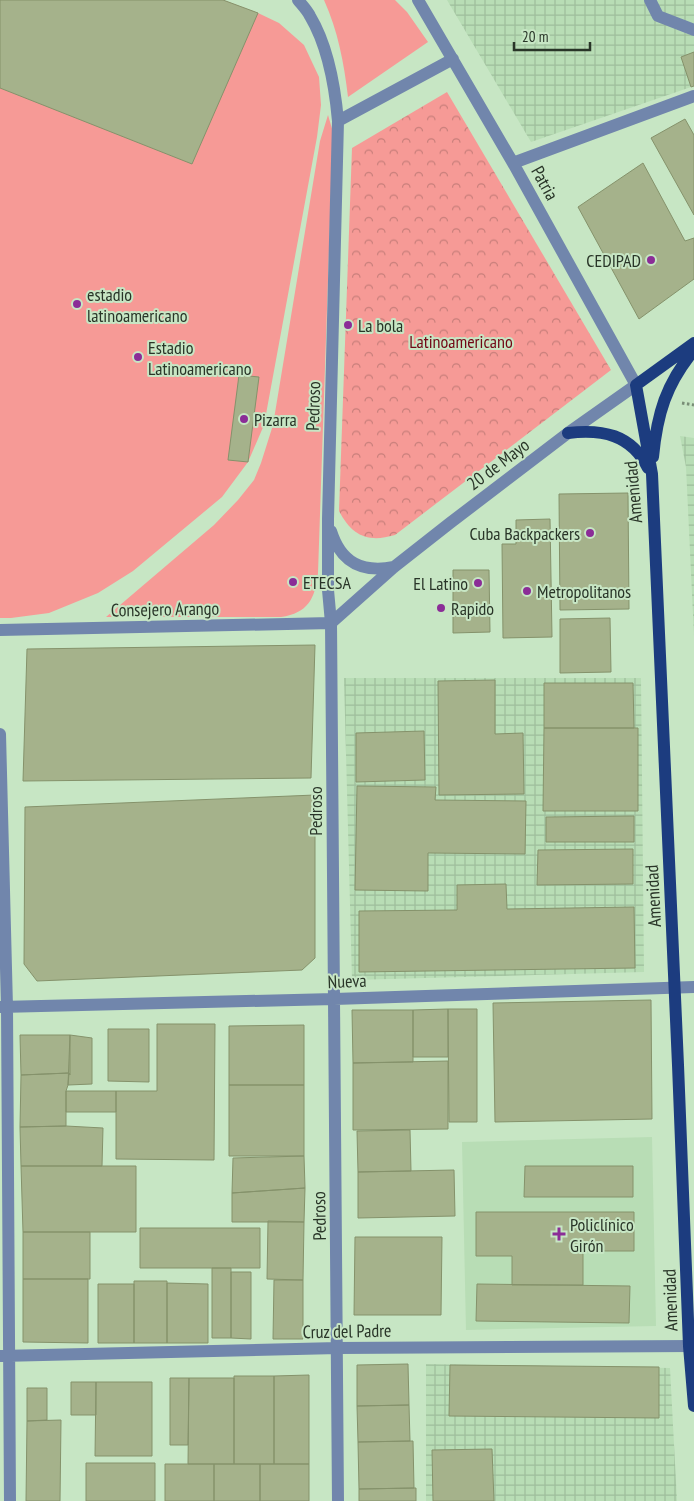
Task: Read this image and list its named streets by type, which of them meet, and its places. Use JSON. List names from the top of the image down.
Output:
{
  "streets": {
    "main road": ["20 de Mayo", "Amenidad"],
    "street": [
      "Patria",
      "Pedroso",
      "Consejero Arango",
      "Nueva",
      "Cruz del Padre"
    ]
  },
  "crossings": [
    ["Patria", "20 de Mayo"],
    ["Patria", "Amenidad"],
    ["Pedroso", "20 de Mayo"],
    ["Pedroso", "Consejero Arango"],
    ["Pedroso", "Nueva"],
    ["Pedroso", "Cruz del Padre"],
    ["20 de Mayo", "Amenidad"],
    ["20 de Mayo", "Consejero Arango"],
    ["Amenidad", "Nueva"],
    ["Amenidad", "Cruz del Padre"]
  ],
  "parks": ["Latinoamericano"],
  "places": {
    "other": [
      "CEDIPAD",
      "estadio latinoamericano",
      "La bola",
      "Estadio Latinoamericano",
      "Pizarra",
      "Cuba Backpackers",
      "ETECSA",
      "El Latino",
      "Metropolitanos",
      "Rapido"
    ],
    "health": ["Policlínico Girón"]
  },
  "scale_bar": "20 m"
}
